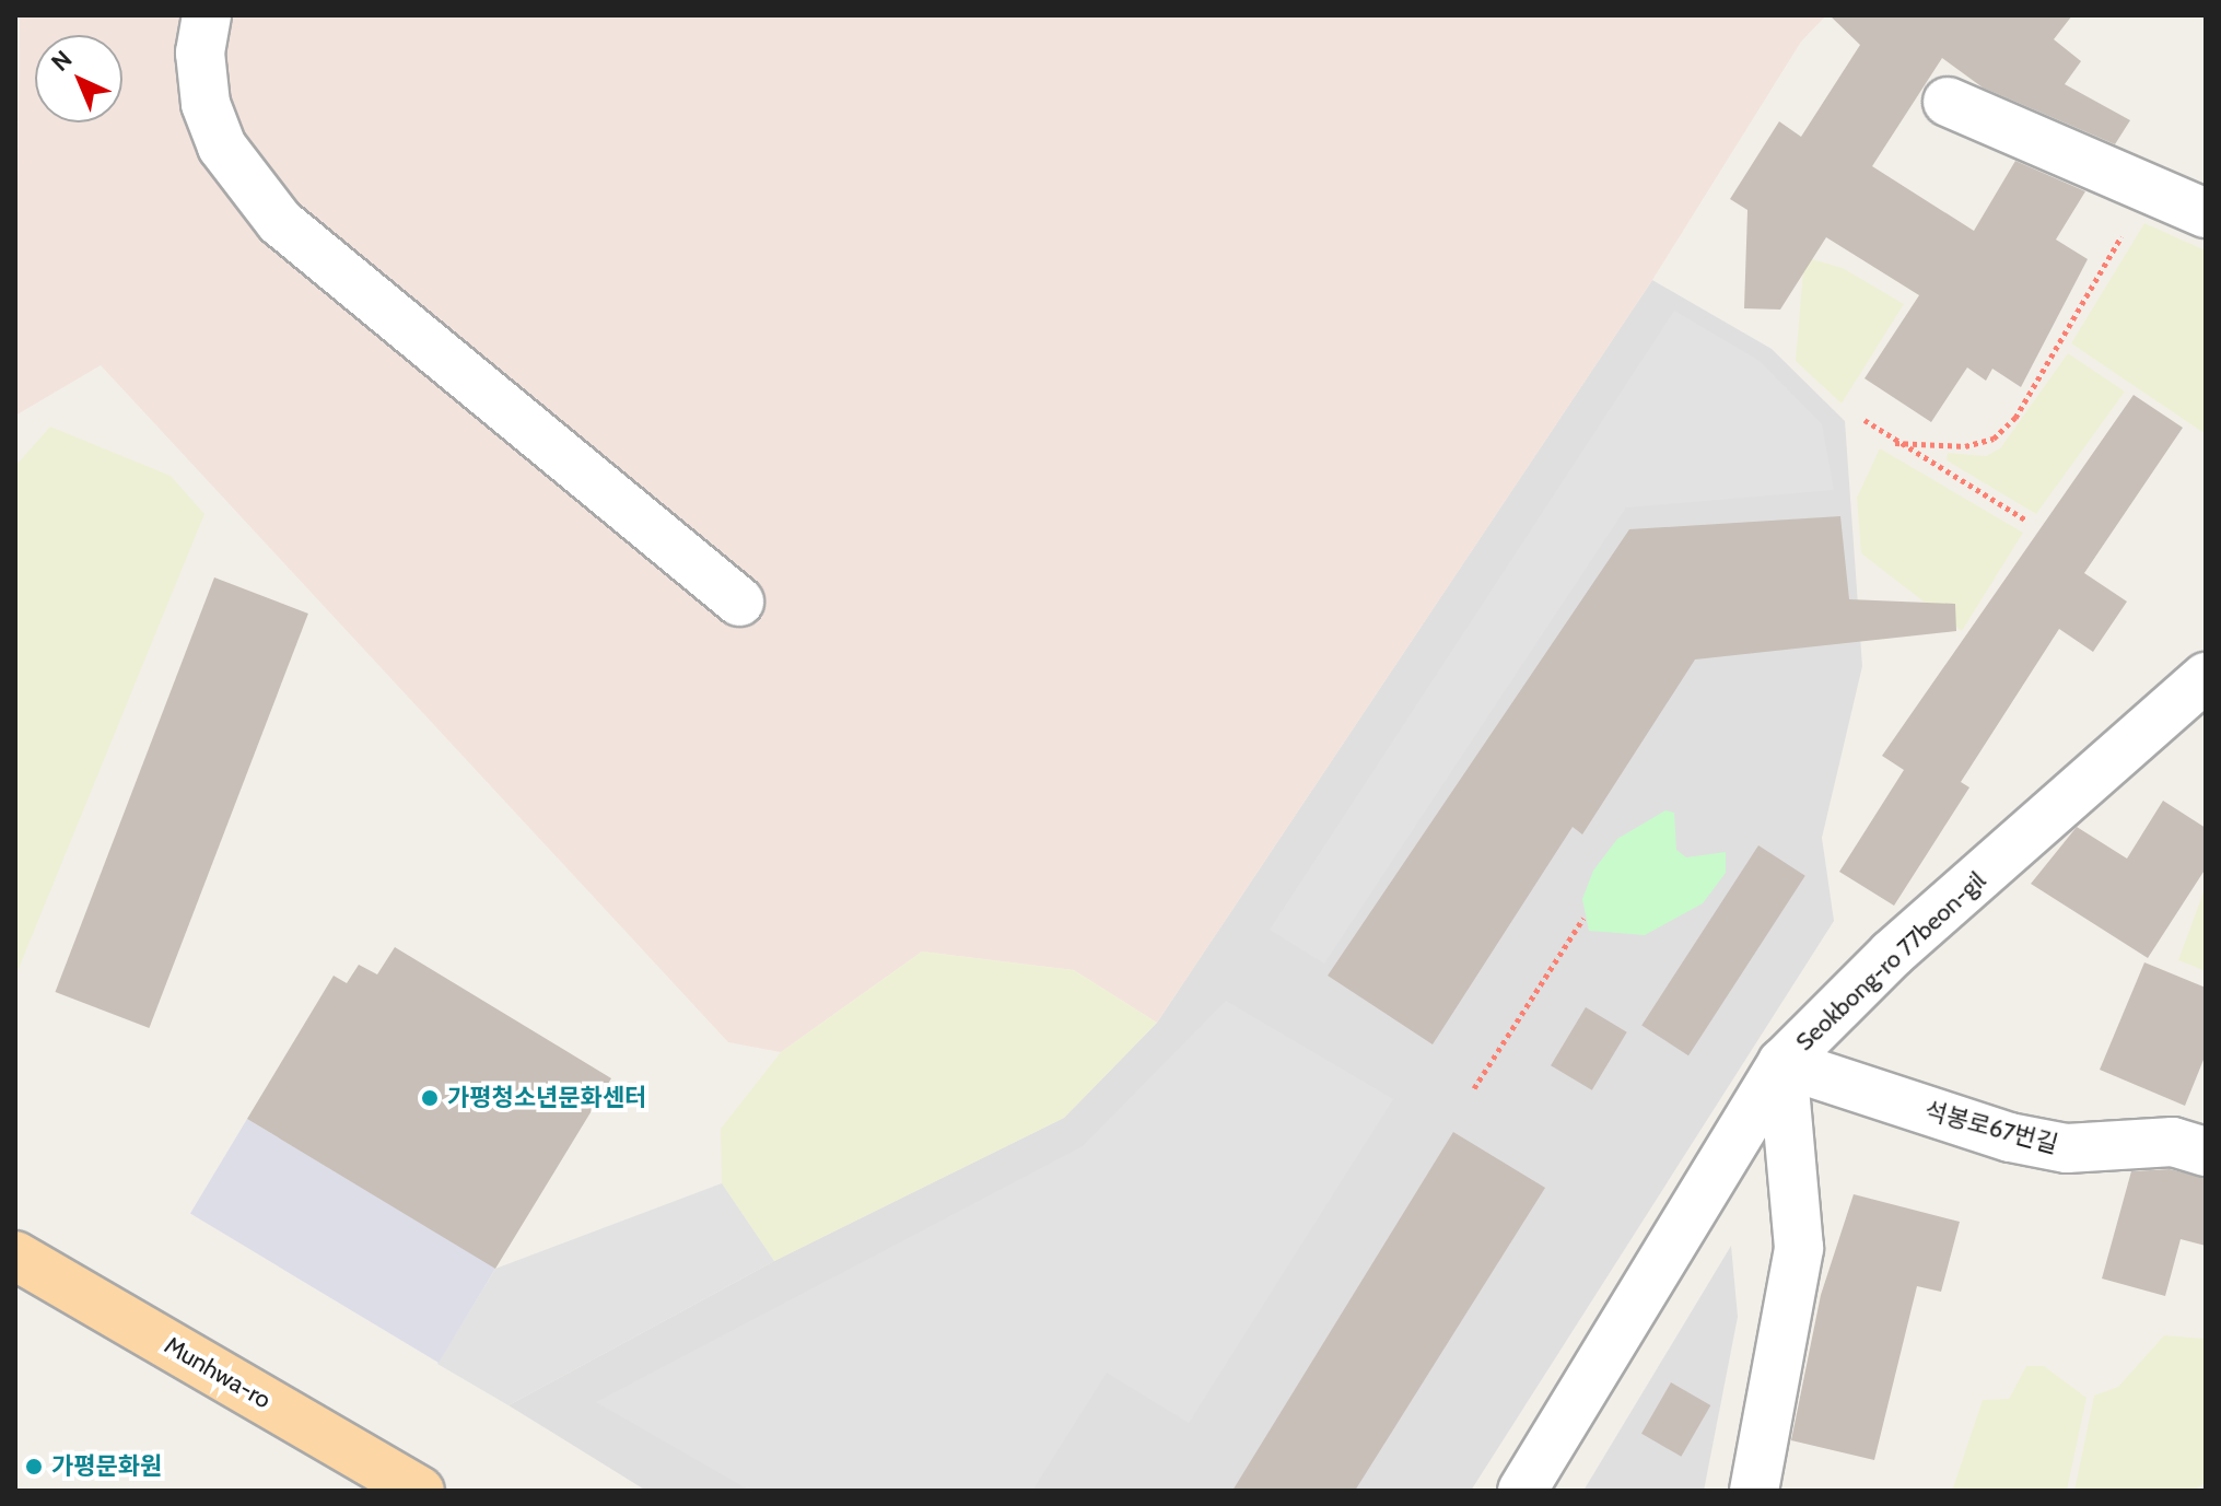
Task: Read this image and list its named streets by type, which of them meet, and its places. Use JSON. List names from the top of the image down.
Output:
{
  "streets": {
    "main road": ["Munhwa-ro"],
    "street": ["Seokbong-ro 77beon-gil", "석봉로67번길"]
  },
  "crossings": [
    ["Seokbong-ro 77beon-gil", "석봉로67번길"]
  ],
  "places": ["가평청소년문화센터", "가평문화원"],
  "north": "top left"
}
